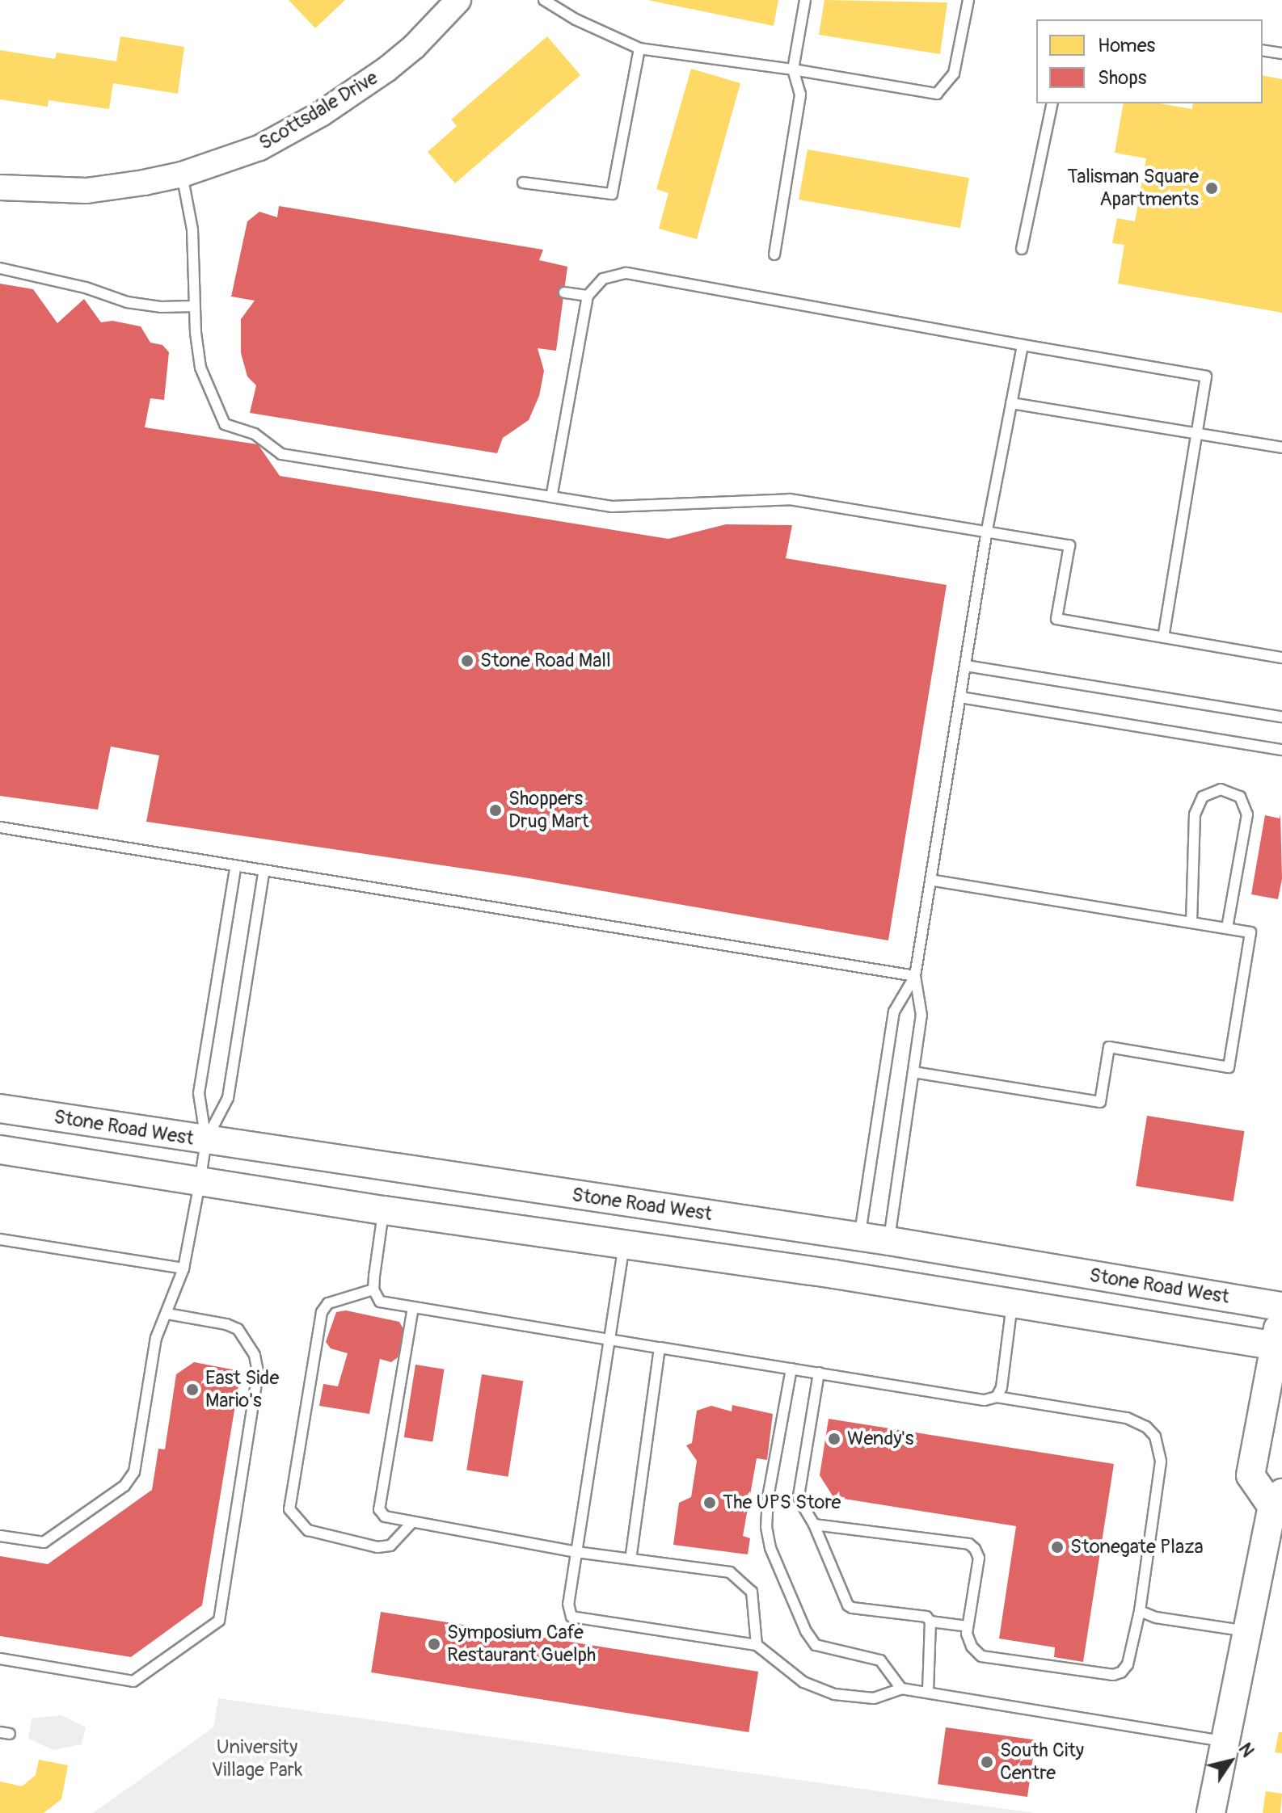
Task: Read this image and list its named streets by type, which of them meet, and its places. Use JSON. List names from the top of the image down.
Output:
{
  "streets": {
    "main road": ["Stone Road West"],
    "street": ["Scottsdale Drive"]
  },
  "parks": ["University Village Park"],
  "places": [
    "Talisman Square Apartments",
    "Stone Road Mall",
    "Shoppers Drug Mart",
    "East Side Mario's",
    "Wendy's",
    "The UPS Store",
    "Stonegate Plaza",
    "Symposium Cafe Restaurant Guelph",
    "South City Centre"
  ],
  "legend": ["Homes", "Shops"],
  "north": "top right"
}
